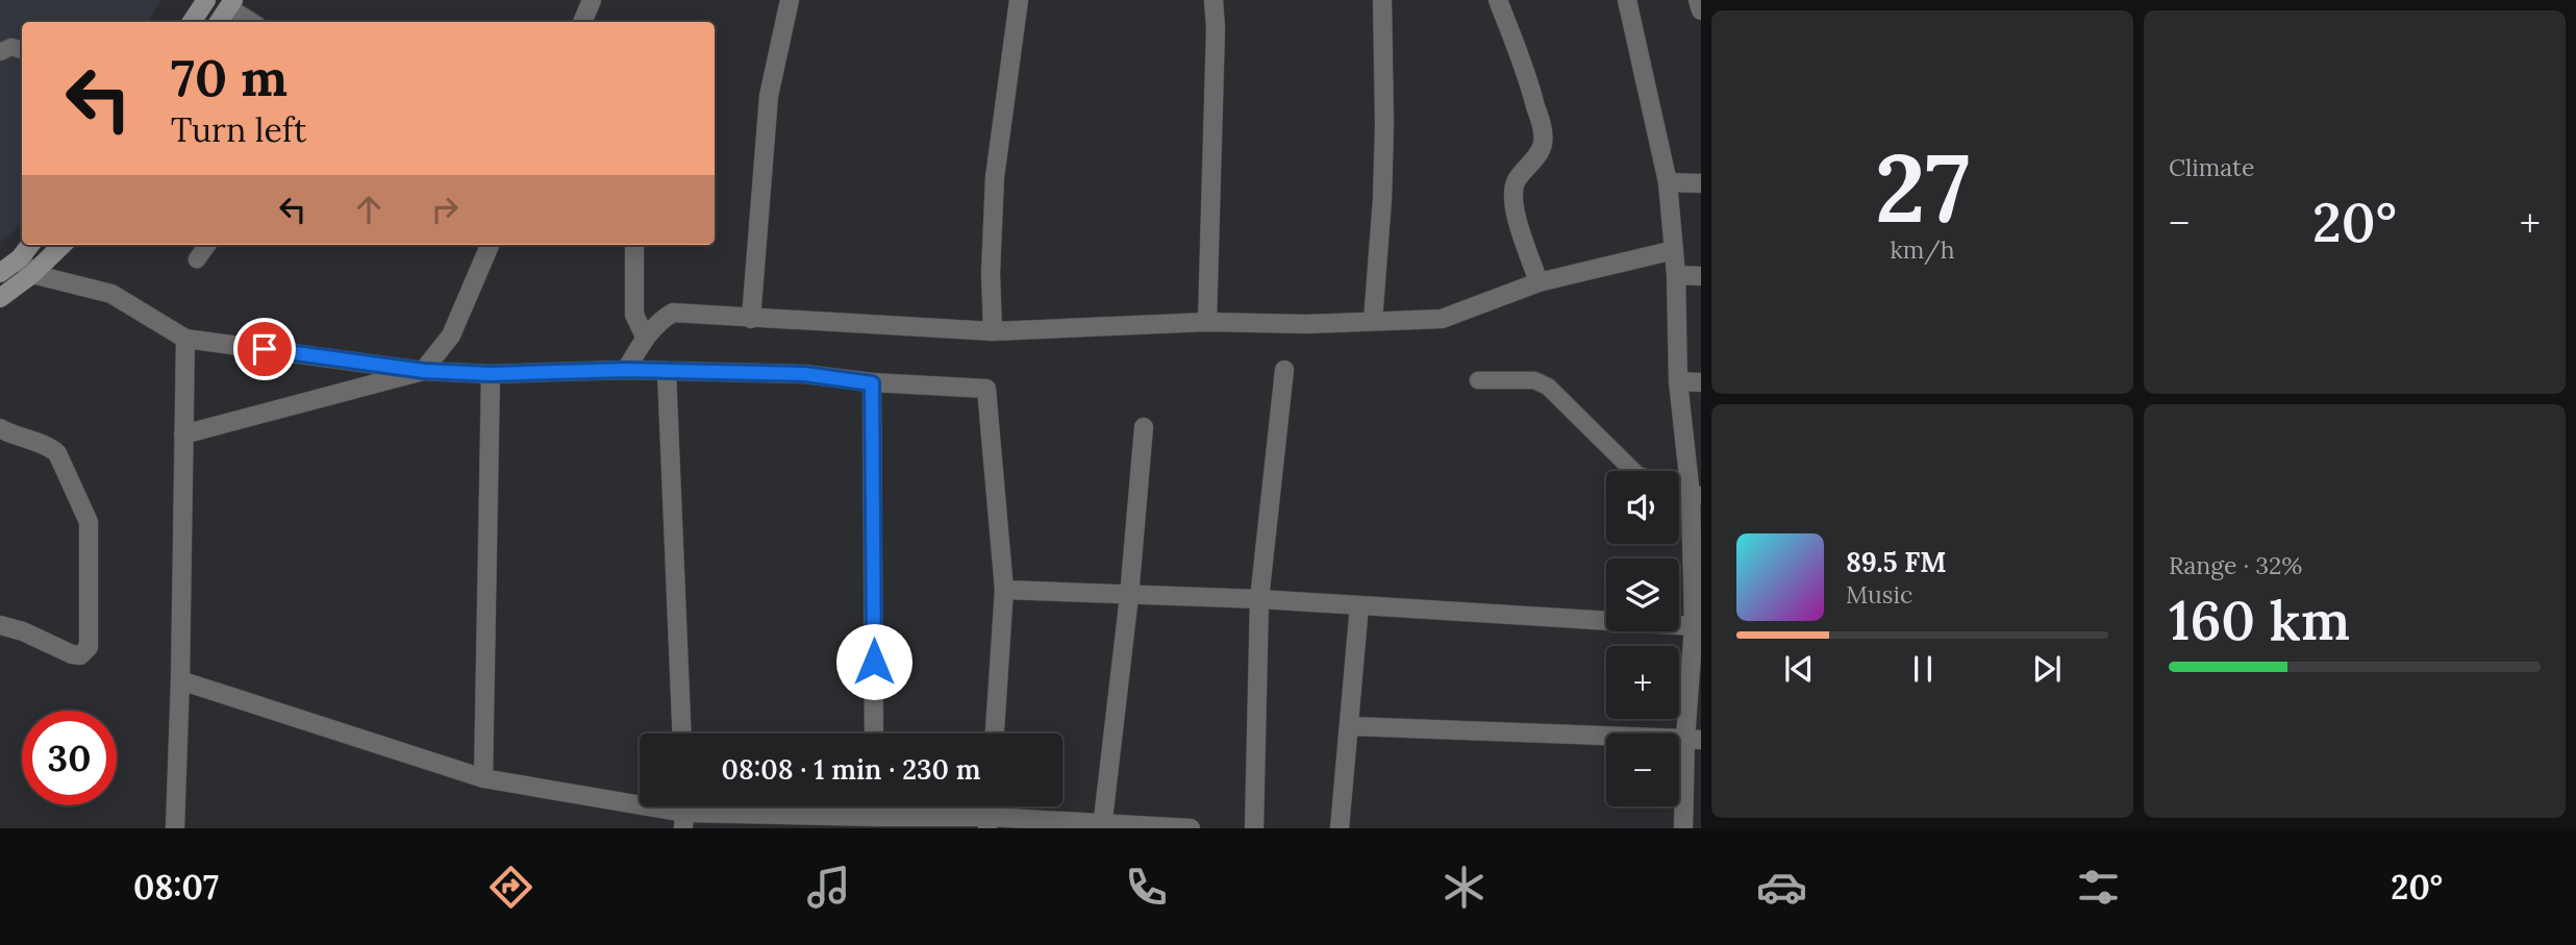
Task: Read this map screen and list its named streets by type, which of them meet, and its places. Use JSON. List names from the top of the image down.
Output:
{
  "page": {
    "tile": [
      ["27", "km/h"],
      "Climate",
      ["Range · 32%", "160 km"]
    ],
    "turn": ["70 m", "Turn left"],
    "heat": ["−", "20°", "+"],
    "map_buttons": ["+", "−"],
    "song": ["89.5 FM", "Music"],
    "limit": "30",
    "trip": "08:08 · 1 min · 230 m",
    "tabs": ["08:07", "20°"]
  }
}
